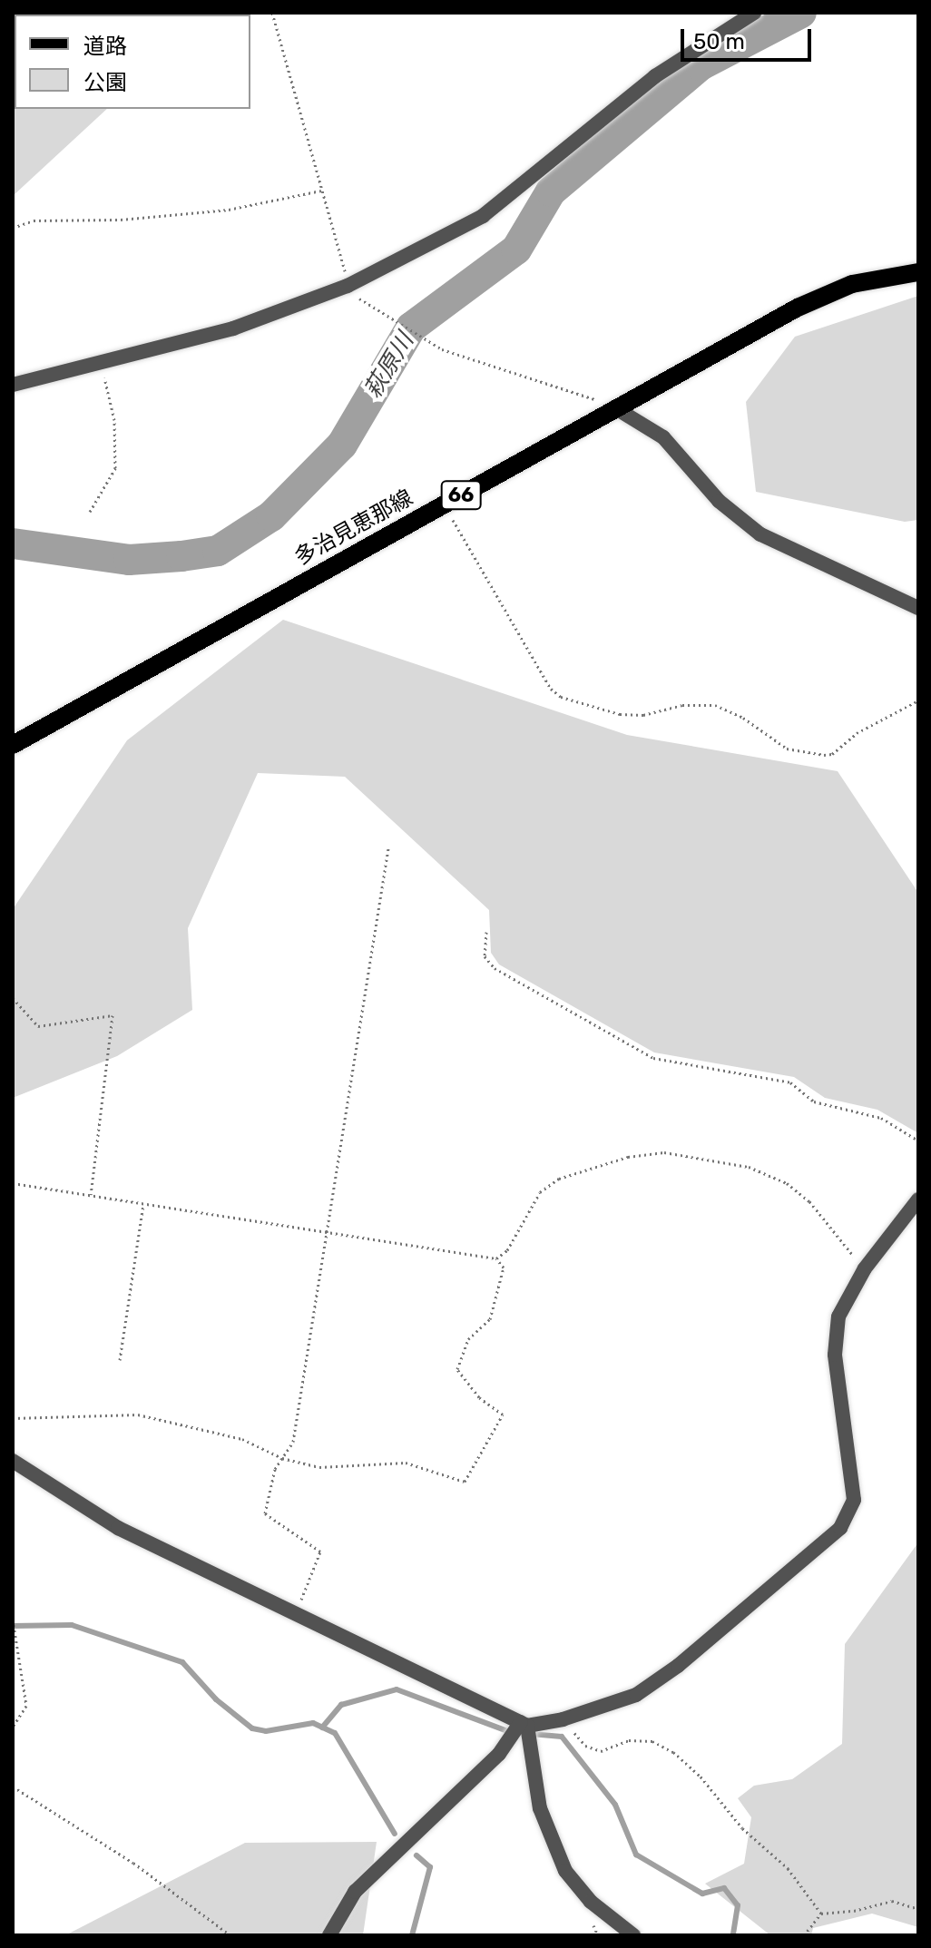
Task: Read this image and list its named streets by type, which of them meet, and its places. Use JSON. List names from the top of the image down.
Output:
{
  "streets": {
    "main road": ["66", "多治見恵那線"]
  },
  "water": ["萩原川"],
  "legend": ["道路", "公園"],
  "scale_bar": "50 m"
}
